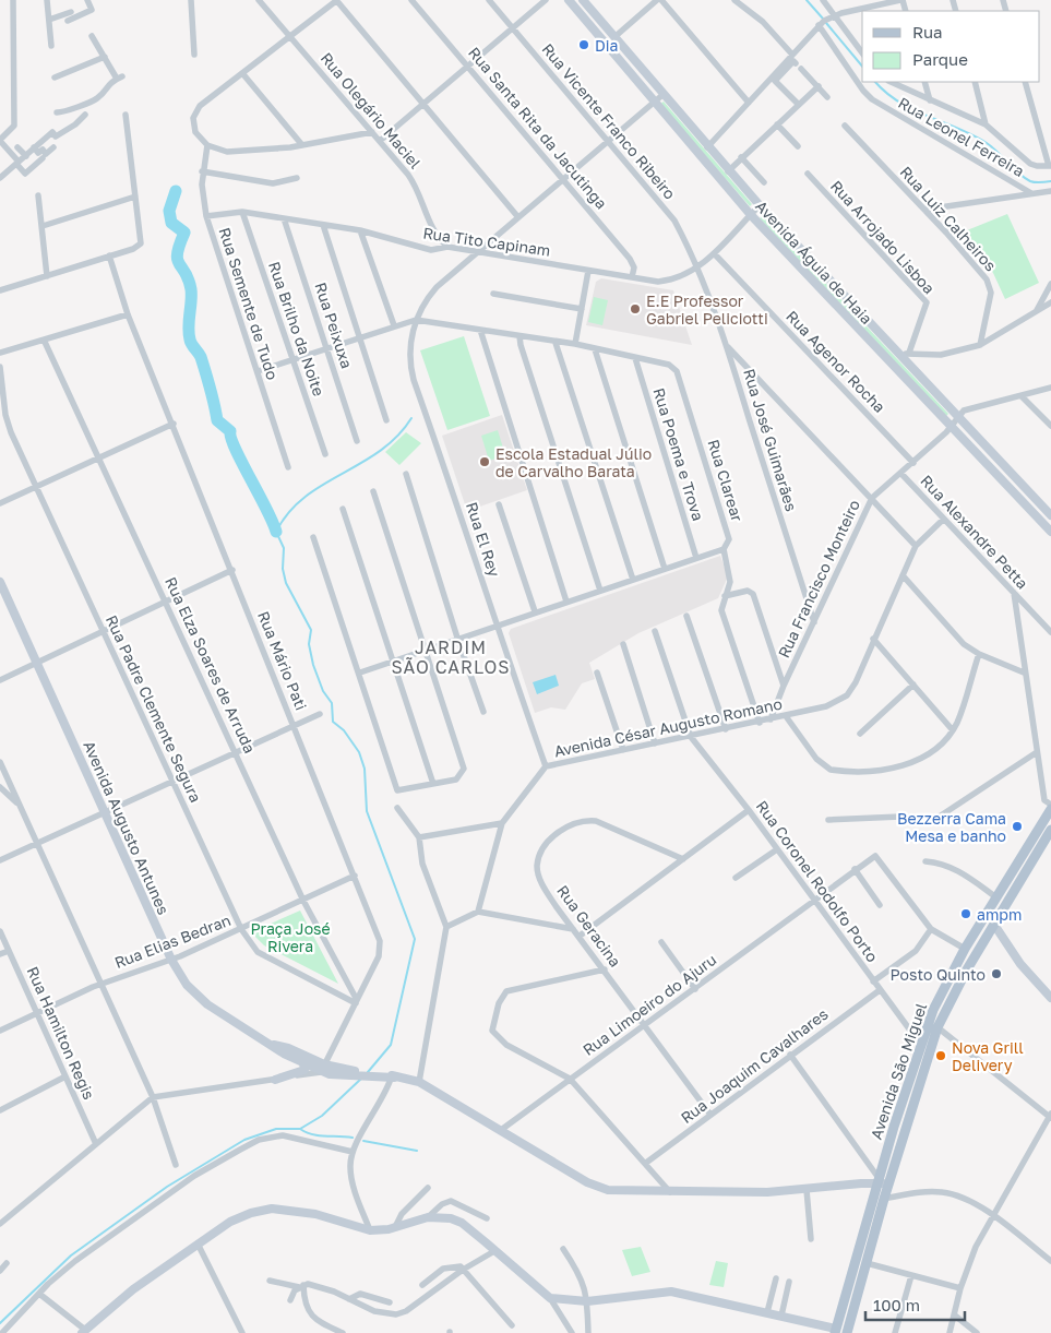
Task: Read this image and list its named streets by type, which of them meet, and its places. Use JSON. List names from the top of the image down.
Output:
{
  "streets": {
    "main road": ["Avenida São Miguel"],
    "street": [
      "Rua Olegário Maciel",
      "Rua Vicente Franco Ribeiro",
      "Rua Santa Rita da Jacutinga",
      "Rua Leonel Ferreira",
      "Rua Luiz Calheiros",
      "Rua Arrojado Lisboa",
      "Rua Tito Capinam",
      "Avenida Águia de Haia",
      "Rua Semente de Tudo",
      "Rua Peixuxa",
      "Rua Brilho da Noite",
      "Rua Agenor Rocha",
      "Rua José Guimarães",
      "Rua Poema e Trova",
      "Rua Clarear",
      "Rua Alexandre Petta",
      "Rua El Rey",
      "Rua Francisco Monteiro",
      "Rua Mário Pati",
      "Rua Elza Soares de Arruda",
      "Rua Padre Clemente Segura",
      "Avenida César Augusto Romano",
      "Avenida Augusto Antunes",
      "Rua Coronel Rodolfo Porto",
      "Rua Geracina",
      "Rua Elias Bedran",
      "Rua Limoeiro do Ajuru",
      "Rua Hamilton Regis",
      "Rua Joaquim Cavalhares"
    ]
  },
  "crossings": [
    ["Rua Olegário Maciel", "Rua Tito Capinam"],
    ["Rua Vicente Franco Ribeiro", "Rua Tito Capinam"],
    ["Rua Vicente Franco Ribeiro", "Rua José Guimarães"],
    ["Rua Vicente Franco Ribeiro", "Rua El Rey"],
    ["Rua Santa Rita da Jacutinga", "Rua Tito Capinam"],
    ["Rua Santa Rita da Jacutinga", "Rua El Rey"],
    ["Rua Arrojado Lisboa", "Avenida Águia de Haia"],
    ["Rua Tito Capinam", "Avenida Águia de Haia"],
    ["Rua Tito Capinam", "Rua Semente de Tudo"],
    ["Rua Tito Capinam", "Rua Peixuxa"],
    ["Rua Tito Capinam", "Rua Brilho da Noite"],
    ["Rua Tito Capinam", "Rua Agenor Rocha"],
    ["Rua Tito Capinam", "Rua José Guimarães"],
    ["Rua Tito Capinam", "Rua El Rey"],
    ["Avenida Águia de Haia", "Rua El Rey"],
    ["Avenida Águia de Haia", "Rua Francisco Monteiro"],
    ["Rua Agenor Rocha", "Rua Francisco Monteiro"],
    ["Rua José Guimarães", "Rua Francisco Monteiro"],
    ["Rua Poema e Trova", "Rua Clarear"],
    ["Rua Clarear", "Rua El Rey"],
    ["Rua Alexandre Petta", "Rua Francisco Monteiro"],
    ["Rua Alexandre Petta", "Avenida César Augusto Romano"],
    ["Rua El Rey", "Avenida César Augusto Romano"],
    ["Rua Francisco Monteiro", "Avenida César Augusto Romano"],
    ["Rua Mário Pati", "Rua Elza Soares de Arruda"],
    ["Rua Mário Pati", "Rua Padre Clemente Segura"],
    ["Rua Mário Pati", "Avenida Augusto Antunes"],
    ["Rua Mário Pati", "Rua Elias Bedran"],
    ["Rua Elza Soares de Arruda", "Rua Padre Clemente Segura"],
    ["Rua Elza Soares de Arruda", "Rua Elias Bedran"],
    ["Rua Padre Clemente Segura", "Rua Elias Bedran"],
    ["Avenida César Augusto Romano", "Rua Coronel Rodolfo Porto"],
    ["Avenida Augusto Antunes", "Rua Elias Bedran"],
    ["Rua Coronel Rodolfo Porto", "Rua Limoeiro do Ajuru"],
    ["Rua Coronel Rodolfo Porto", "Rua Joaquim Cavalhares"],
    ["Rua Coronel Rodolfo Porto", "Avenida São Miguel"],
    ["Rua Geracina", "Rua Limoeiro do Ajuru"],
    ["Rua Geracina", "Rua Joaquim Cavalhares"],
    ["Rua Elias Bedran", "Rua Hamilton Regis"]
  ],
  "districts": ["JARDIM SÃO CARLOS"],
  "parks": ["Praça José Rivera"],
  "places": [
    "Dia",
    "E.E Professor Gabriel Peliciotti",
    "Escola Estadual Júlio de Carvalho Barata",
    "Bezzerra Cama Mesa e banho",
    "ampm",
    "Posto Quinto",
    "Nova Grill Delivery"
  ],
  "legend": ["Rua", "Parque"],
  "scale_bar": "100 m"
}
